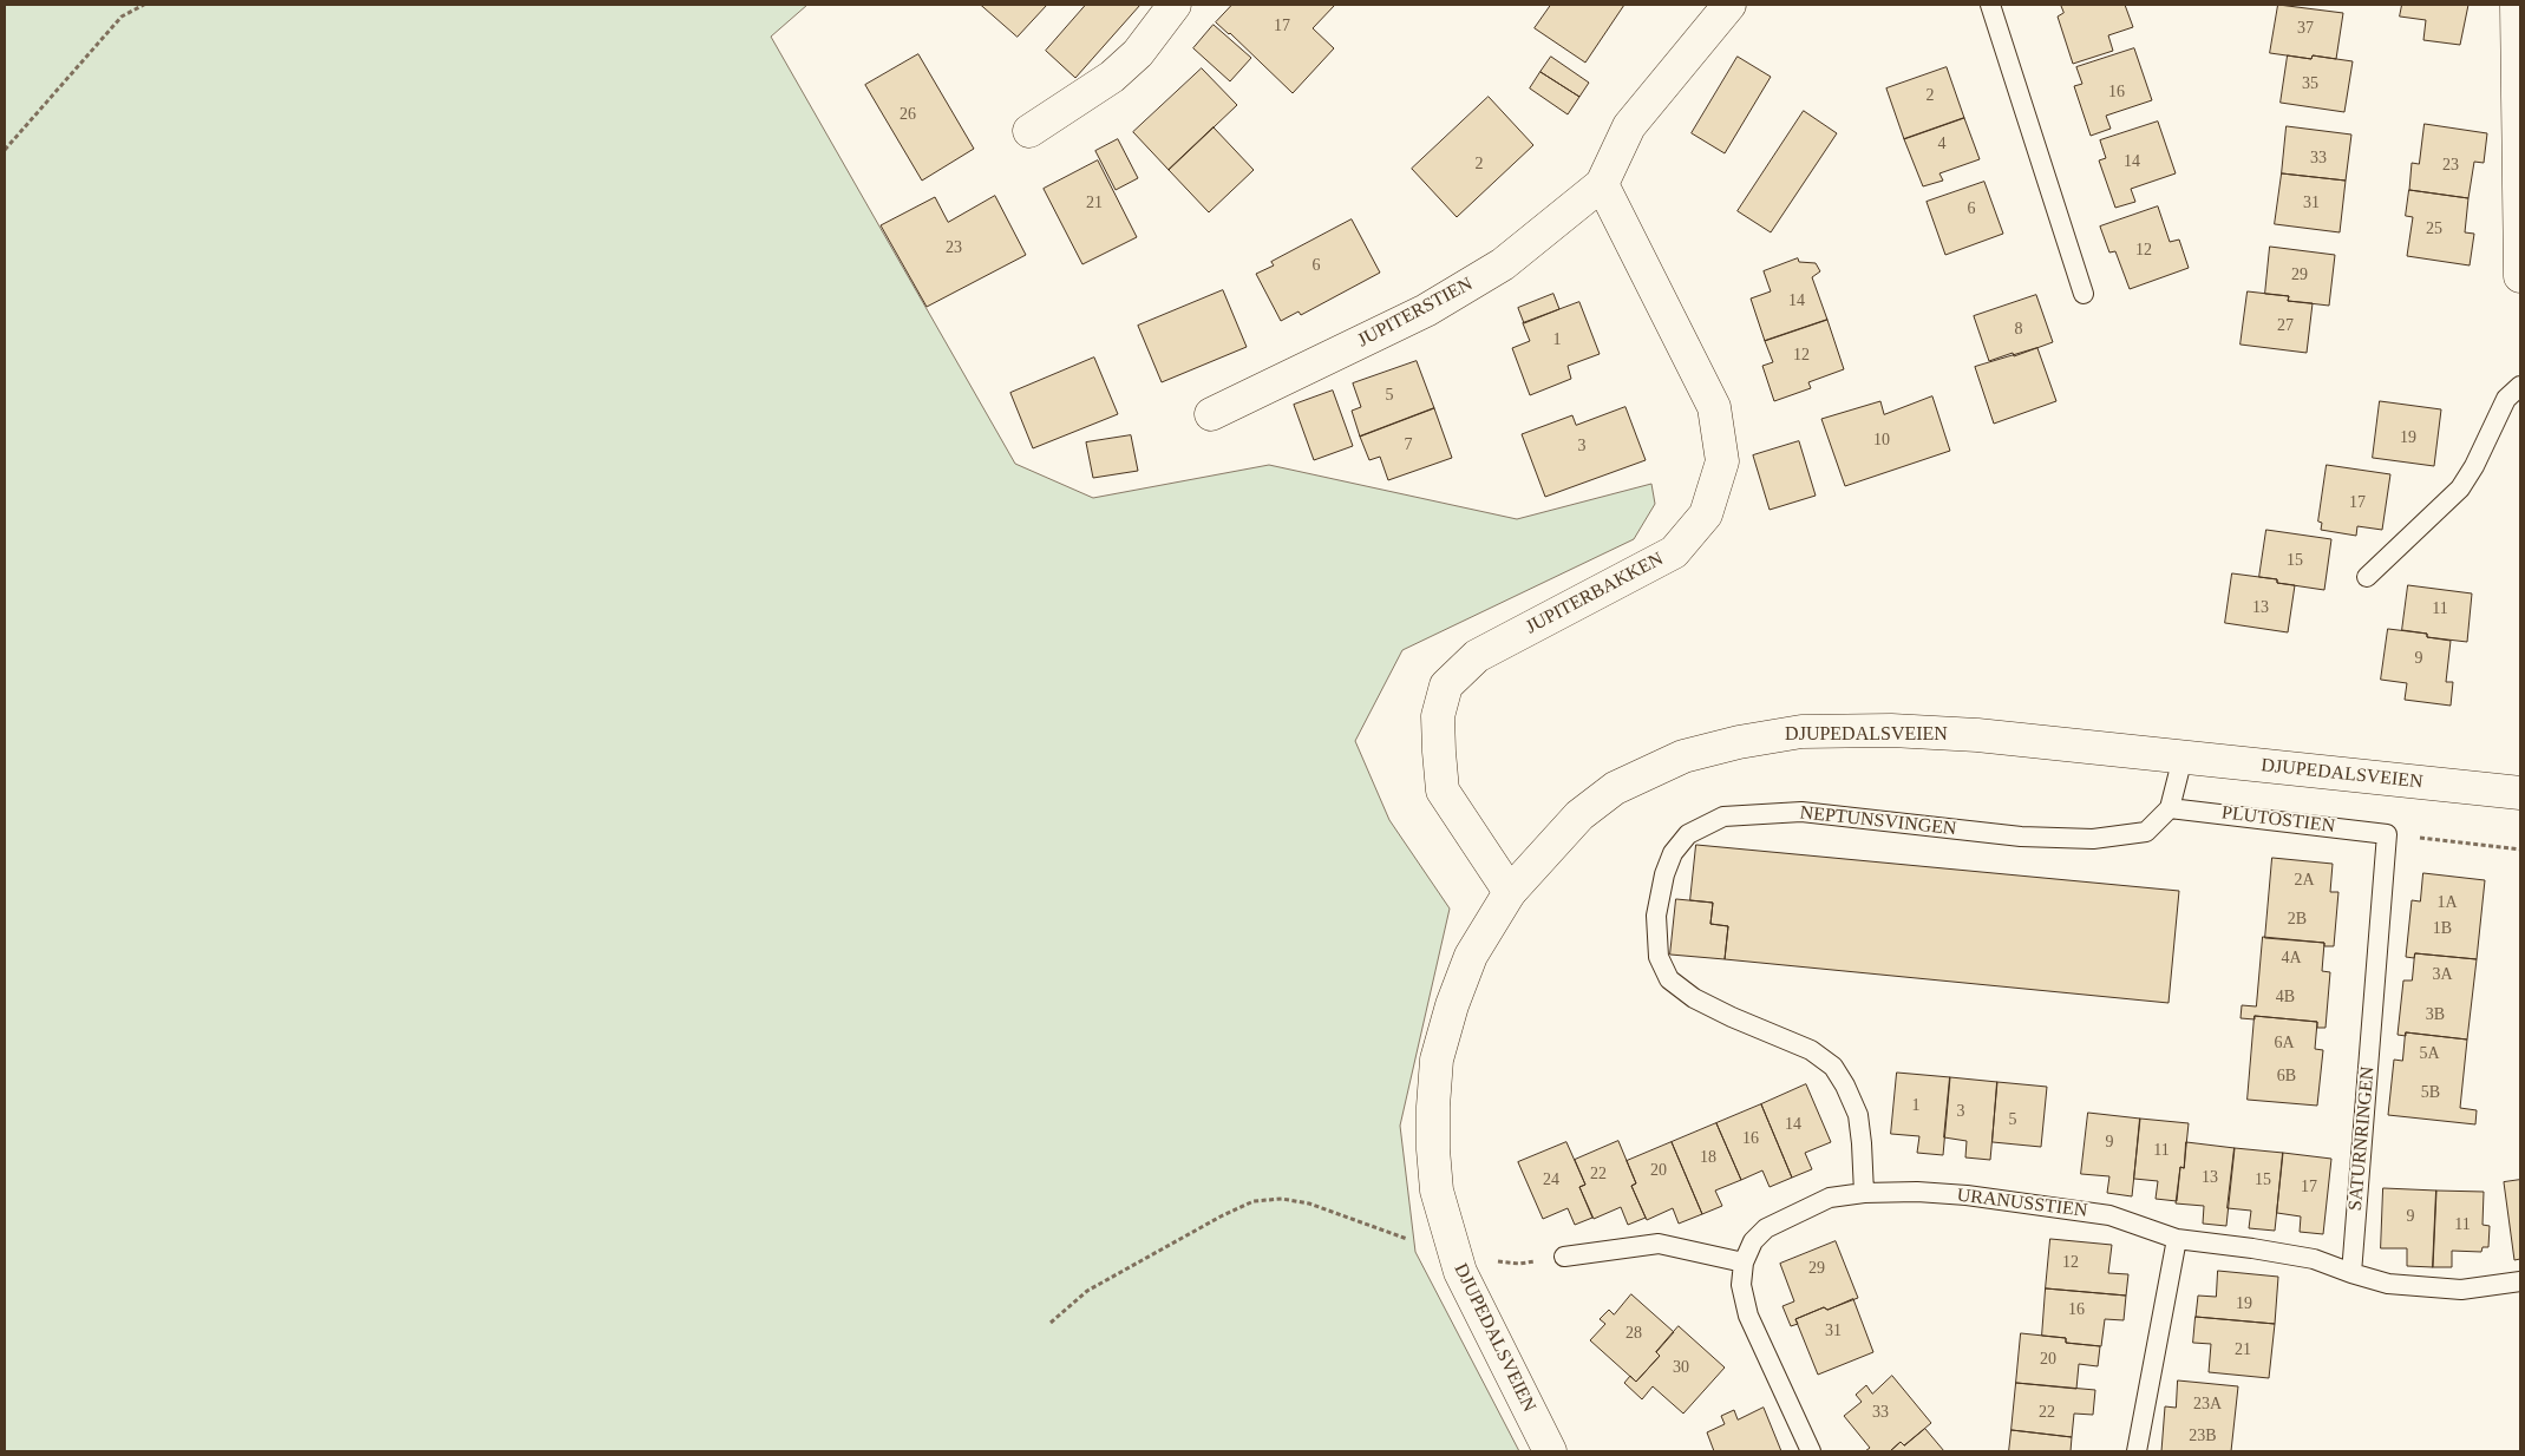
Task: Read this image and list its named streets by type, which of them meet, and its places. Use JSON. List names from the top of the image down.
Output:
{
  "streets": {
    "street": ["JUPITERSTIEN", "JUPITERBAKKEN", "DJUPEDALSVEIEN"],
    "lane": [
      "PLUTOSTIEN",
      "NEPTUNSVINGEN",
      "SATURNRINGEN",
      "URANUSSTIEN"
    ]
  },
  "crossings": [
    ["JUPITERSTIEN", "JUPITERBAKKEN"],
    ["JUPITERBAKKEN", "DJUPEDALSVEIEN"],
    ["PLUTOSTIEN", "NEPTUNSVINGEN"],
    ["PLUTOSTIEN", "SATURNRINGEN"],
    ["NEPTUNSVINGEN", "URANUSSTIEN"],
    ["SATURNRINGEN", "URANUSSTIEN"]
  ],
  "house_numbers": [
    "17",
    "37",
    "35",
    "16",
    "2",
    "26",
    "4",
    "33",
    "14",
    "2",
    "23",
    "21",
    "31",
    "6",
    "25",
    "23",
    "12",
    "6",
    "29",
    "14",
    "27",
    "8",
    "1",
    "12",
    "5",
    "19",
    "10",
    "7",
    "3",
    "17",
    "15",
    "13",
    "11",
    "9",
    "2A",
    "1A",
    "2B",
    "1B",
    "4A",
    "3A",
    "4B",
    "3B",
    "6A",
    "5A",
    "6B",
    "5B",
    "1",
    "3",
    "5",
    "14",
    "16",
    "9",
    "11",
    "18",
    "20",
    "22",
    "13",
    "24",
    "15",
    "17",
    "9",
    "11",
    "12",
    "29",
    "19",
    "16",
    "31",
    "28",
    "21",
    "20",
    "30",
    "23A",
    "33",
    "22",
    "23B"
  ]
}
